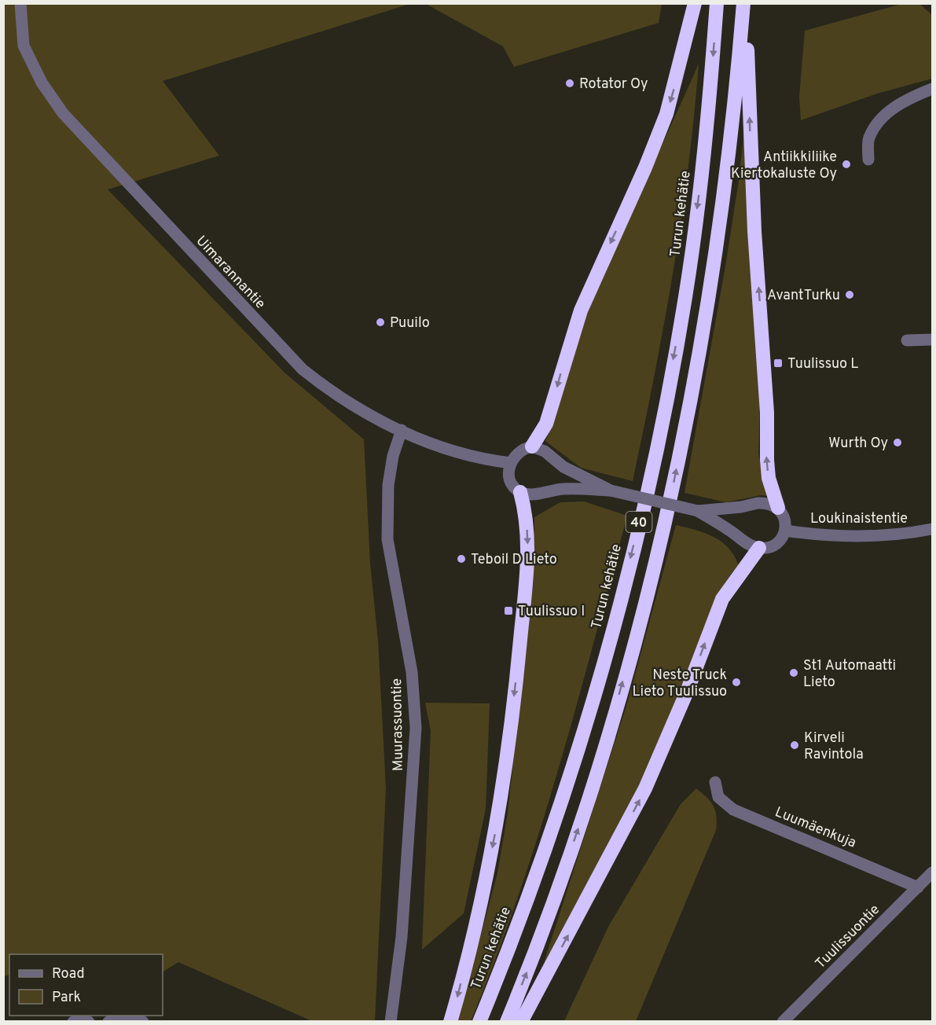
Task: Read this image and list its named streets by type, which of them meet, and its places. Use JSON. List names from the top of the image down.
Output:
{
  "streets": {
    "highway": ["Turun kehätie", "40"],
    "street": [
      "Uimarannantie",
      "Loukinaistentie",
      "Muurassuontie",
      "Luumäenkuja",
      "Tuulissuontie"
    ]
  },
  "crossings": [
    ["Uimarannantie", "Muurassuontie"],
    ["Luumäenkuja", "Tuulissuontie"]
  ],
  "places": {
    "other": [
      "Rotator Oy",
      "Antiikkiliike Kiertokaluste Oy",
      "AvantTurku",
      "Puuilo",
      "Wurth Oy",
      "Teboil D Lieto",
      "St1 Automaatti Lieto",
      "Neste Truck Lieto Tuulissuo",
      "Kirveli Ravintola"
    ],
    "transit": ["Tuulissuo L", "Tuulissuo I"]
  },
  "legend": ["Road", "Park"]
}
